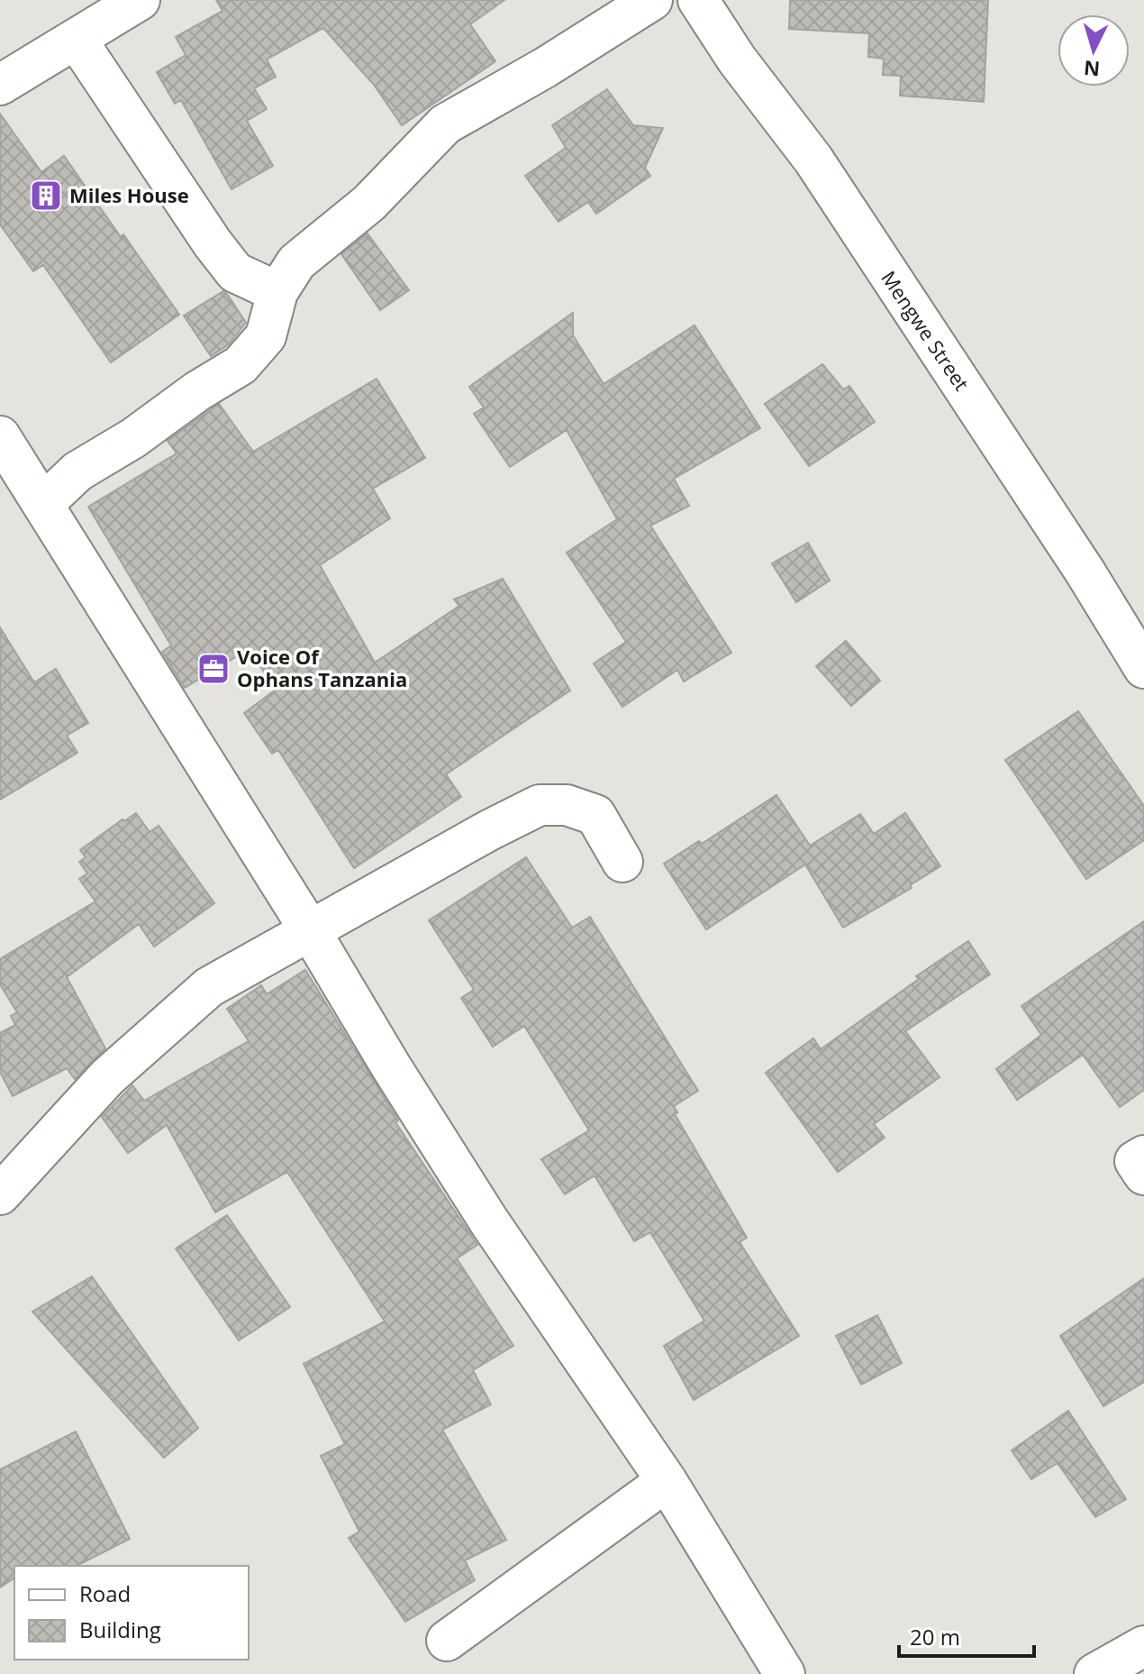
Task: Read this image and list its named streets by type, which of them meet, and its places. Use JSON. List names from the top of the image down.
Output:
{
  "streets": {
    "street": ["Mengwe Street"]
  },
  "places": {
    "building": ["Miles House"],
    "office": ["Voice Of Ophans Tanzania"]
  },
  "legend": ["Road", "Building"],
  "scale_bar": "20 m",
  "north": "bottom"
}
